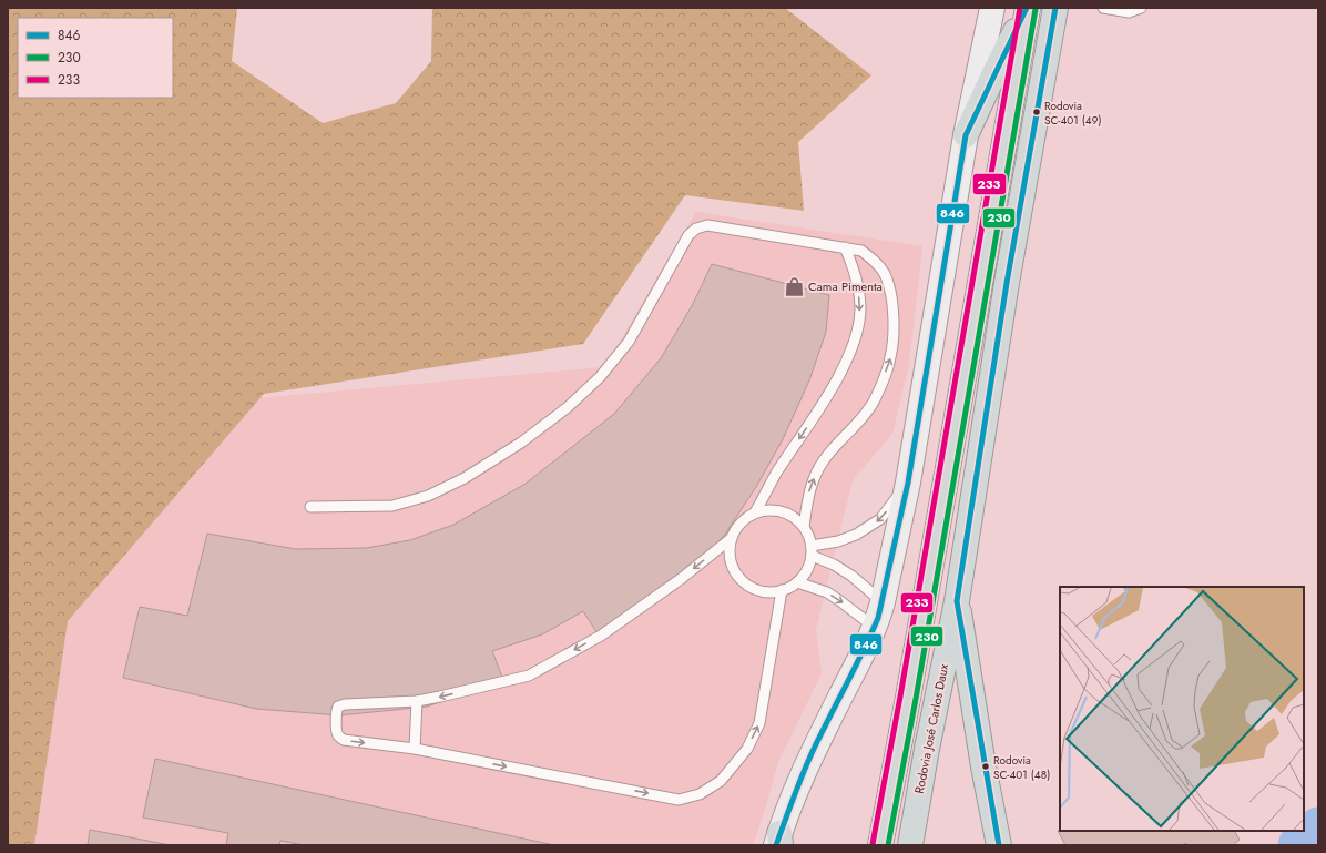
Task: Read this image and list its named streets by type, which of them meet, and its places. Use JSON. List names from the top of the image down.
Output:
{
  "streets": {
    "highway": ["Rodovia José Carlos Daux"]
  },
  "places": {
    "other": ["Rodovia SC-401 (49)", "Rodovia SC-401 (48)"],
    "shop": ["Cama Pimenta"]
  },
  "lines": ["transit line 846", "transit line 233", "transit line 230"],
  "legend": ["846", "230", "233"]
}
